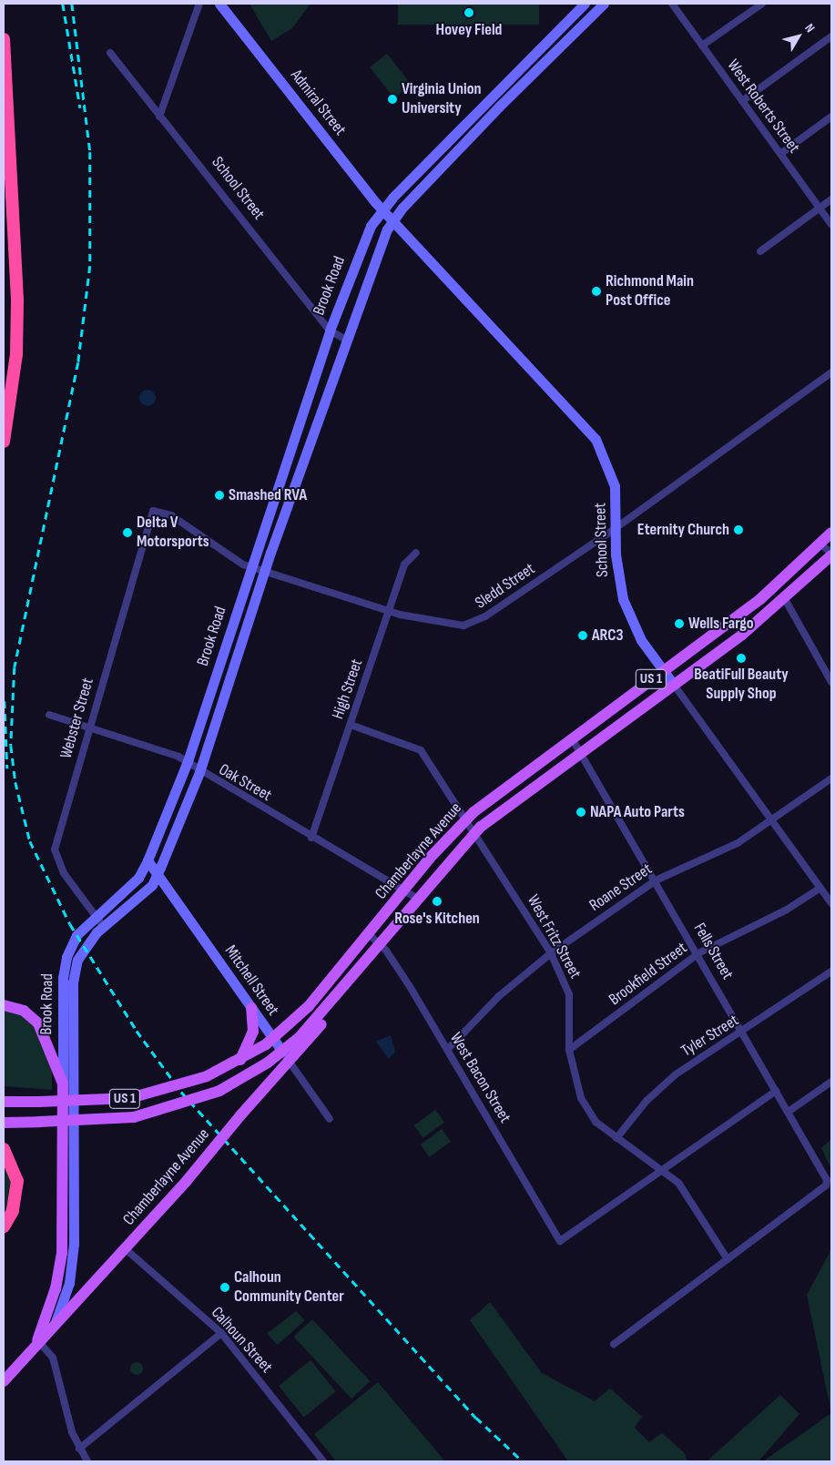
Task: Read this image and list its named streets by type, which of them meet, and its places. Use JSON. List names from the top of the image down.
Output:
{
  "streets": {
    "main road": [
      "Admiral Street",
      "School Street",
      "Brook Road",
      "US 1",
      "Chamberlayne Avenue",
      "Mitchell Street"
    ],
    "street": [
      "West Roberts Street",
      "Sledd Street",
      "High Street",
      "Webster Street",
      "Oak Street",
      "Roane Street",
      "West Fritz Street",
      "Fells Street",
      "Brookfield Street",
      "Tyler Street",
      "West Bacon Street",
      "Calhoun Street"
    ]
  },
  "crossings": [
    ["Admiral Street", "School Street"],
    ["Admiral Street", "Brook Road"],
    ["School Street", "Brook Road"],
    ["School Street", "Sledd Street"],
    ["School Street", "Chamberlayne Avenue"],
    ["School Street", "Roane Street"],
    ["School Street", "Brookfield Street"],
    ["Brook Road", "Sledd Street"],
    ["Brook Road", "Webster Street"],
    ["Brook Road", "Oak Street"],
    ["Brook Road", "Chamberlayne Avenue"],
    ["Brook Road", "Mitchell Street"],
    ["Sledd Street", "High Street"],
    ["Sledd Street", "Webster Street"],
    ["High Street", "Oak Street"],
    ["High Street", "West Fritz Street"],
    ["Webster Street", "Oak Street"],
    ["Oak Street", "Chamberlayne Avenue"],
    ["Chamberlayne Avenue", "West Fritz Street"],
    ["Chamberlayne Avenue", "Fells Street"],
    ["Chamberlayne Avenue", "Mitchell Street"],
    ["Chamberlayne Avenue", "West Bacon Street"],
    ["Chamberlayne Avenue", "Calhoun Street"],
    ["Roane Street", "West Fritz Street"],
    ["Roane Street", "Fells Street"],
    ["Roane Street", "West Bacon Street"],
    ["West Fritz Street", "Fells Street"],
    ["West Fritz Street", "Brookfield Street"],
    ["West Fritz Street", "Tyler Street"],
    ["West Fritz Street", "West Bacon Street"],
    ["Fells Street", "Brookfield Street"],
    ["Fells Street", "Tyler Street"]
  ],
  "places": [
    "Hovey Field",
    "Virginia Union University",
    "Richmond Main Post Office",
    "Smashed RVA",
    "Eternity Church",
    "Delta V Motorsports",
    "Wells Fargo",
    "ARC3",
    "BeatiFull Beauty Supply Shop",
    "NAPA Auto Parts",
    "Rose's Kitchen",
    "Calhoun Community Center"
  ],
  "north": "top right"
}
